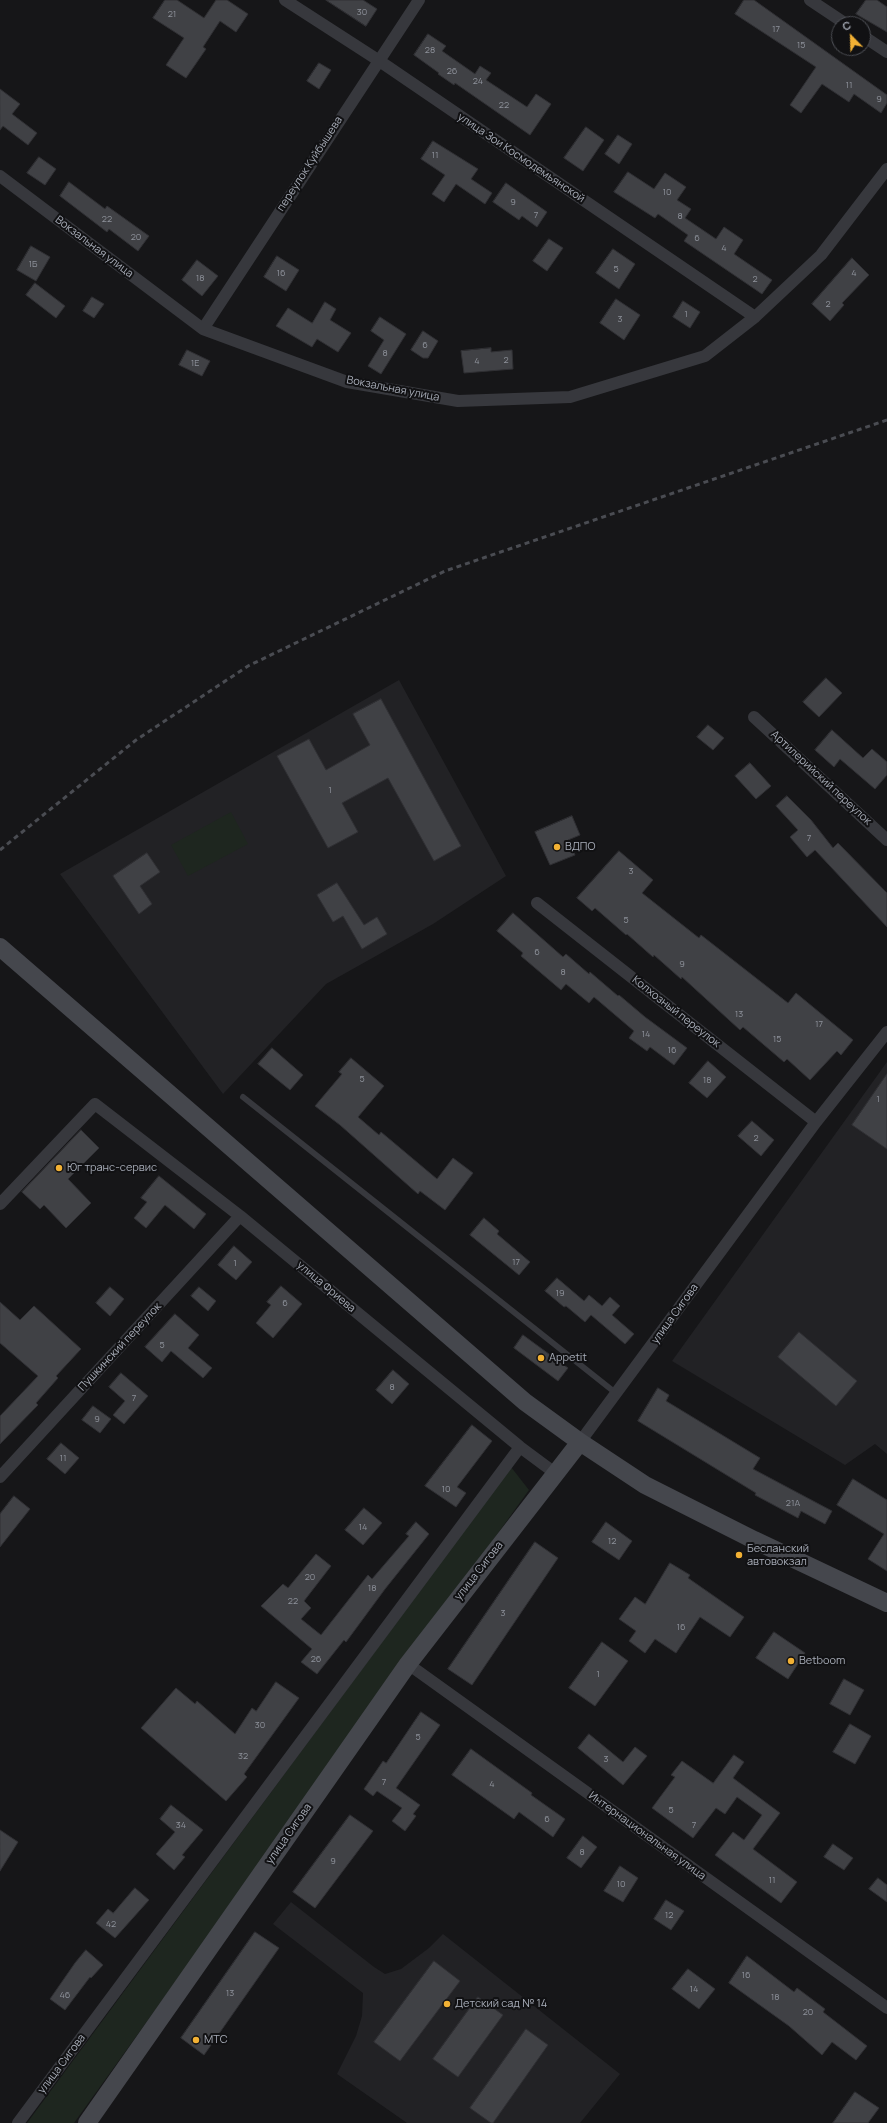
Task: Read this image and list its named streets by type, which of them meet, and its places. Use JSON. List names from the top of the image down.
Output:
{
  "streets": {
    "main road": ["улица Сигова"],
    "street": [
      "улица Зои Космодемьянской",
      "переулок Куйбышева",
      "Вокзальная улица",
      "Артилерийский переулок",
      "Колхозный переулок",
      "улица Фриева",
      "Пушкинский переулок",
      "Интернациональная улица"
    ]
  },
  "crossings": [
    ["улица Зои Космодемьянской", "переулок Куйбышева"],
    ["улица Зои Космодемьянской", "Вокзальная улица"],
    ["переулок Куйбышева", "Вокзальная улица"],
    ["Колхозный переулок", "улица Сигова"],
    ["улица Фриева", "улица Сигова"],
    ["улица Фриева", "Пушкинский переулок"],
    ["улица Сигова", "Интернациональная улица"]
  ],
  "places": [
    "ВДПО",
    "Юг транс-сервис",
    "Appetit",
    "Бесланский автовокзал",
    "Betboom",
    "Детский сад № 14",
    "МТС"
  ],
  "house_numbers": [
    "30",
    "21",
    "17",
    "15",
    "28",
    "26",
    "24",
    "11",
    "9",
    "22",
    "11",
    "10",
    "9",
    "7",
    "8",
    "22",
    "20",
    "6",
    "4",
    "1Б",
    "5",
    "16",
    "4",
    "18",
    "2",
    "2",
    "1",
    "3",
    "6",
    "8",
    "2",
    "4",
    "1Е",
    "1",
    "7",
    "3",
    "5",
    "6",
    "9",
    "8",
    "13",
    "17",
    "14",
    "15",
    "16",
    "5",
    "18",
    "1",
    "2",
    "17",
    "1",
    "19",
    "6",
    "5",
    "8",
    "7",
    "9",
    "11",
    "10",
    "21А",
    "14",
    "12",
    "20",
    "18",
    "22",
    "3",
    "16",
    "26",
    "1",
    "30",
    "5",
    "32",
    "3",
    "7",
    "4",
    "5",
    "6",
    "34",
    "7",
    "8",
    "9",
    "11",
    "10",
    "12",
    "42",
    "16",
    "14",
    "13",
    "46",
    "18",
    "20"
  ],
  "north": "top left"
}
